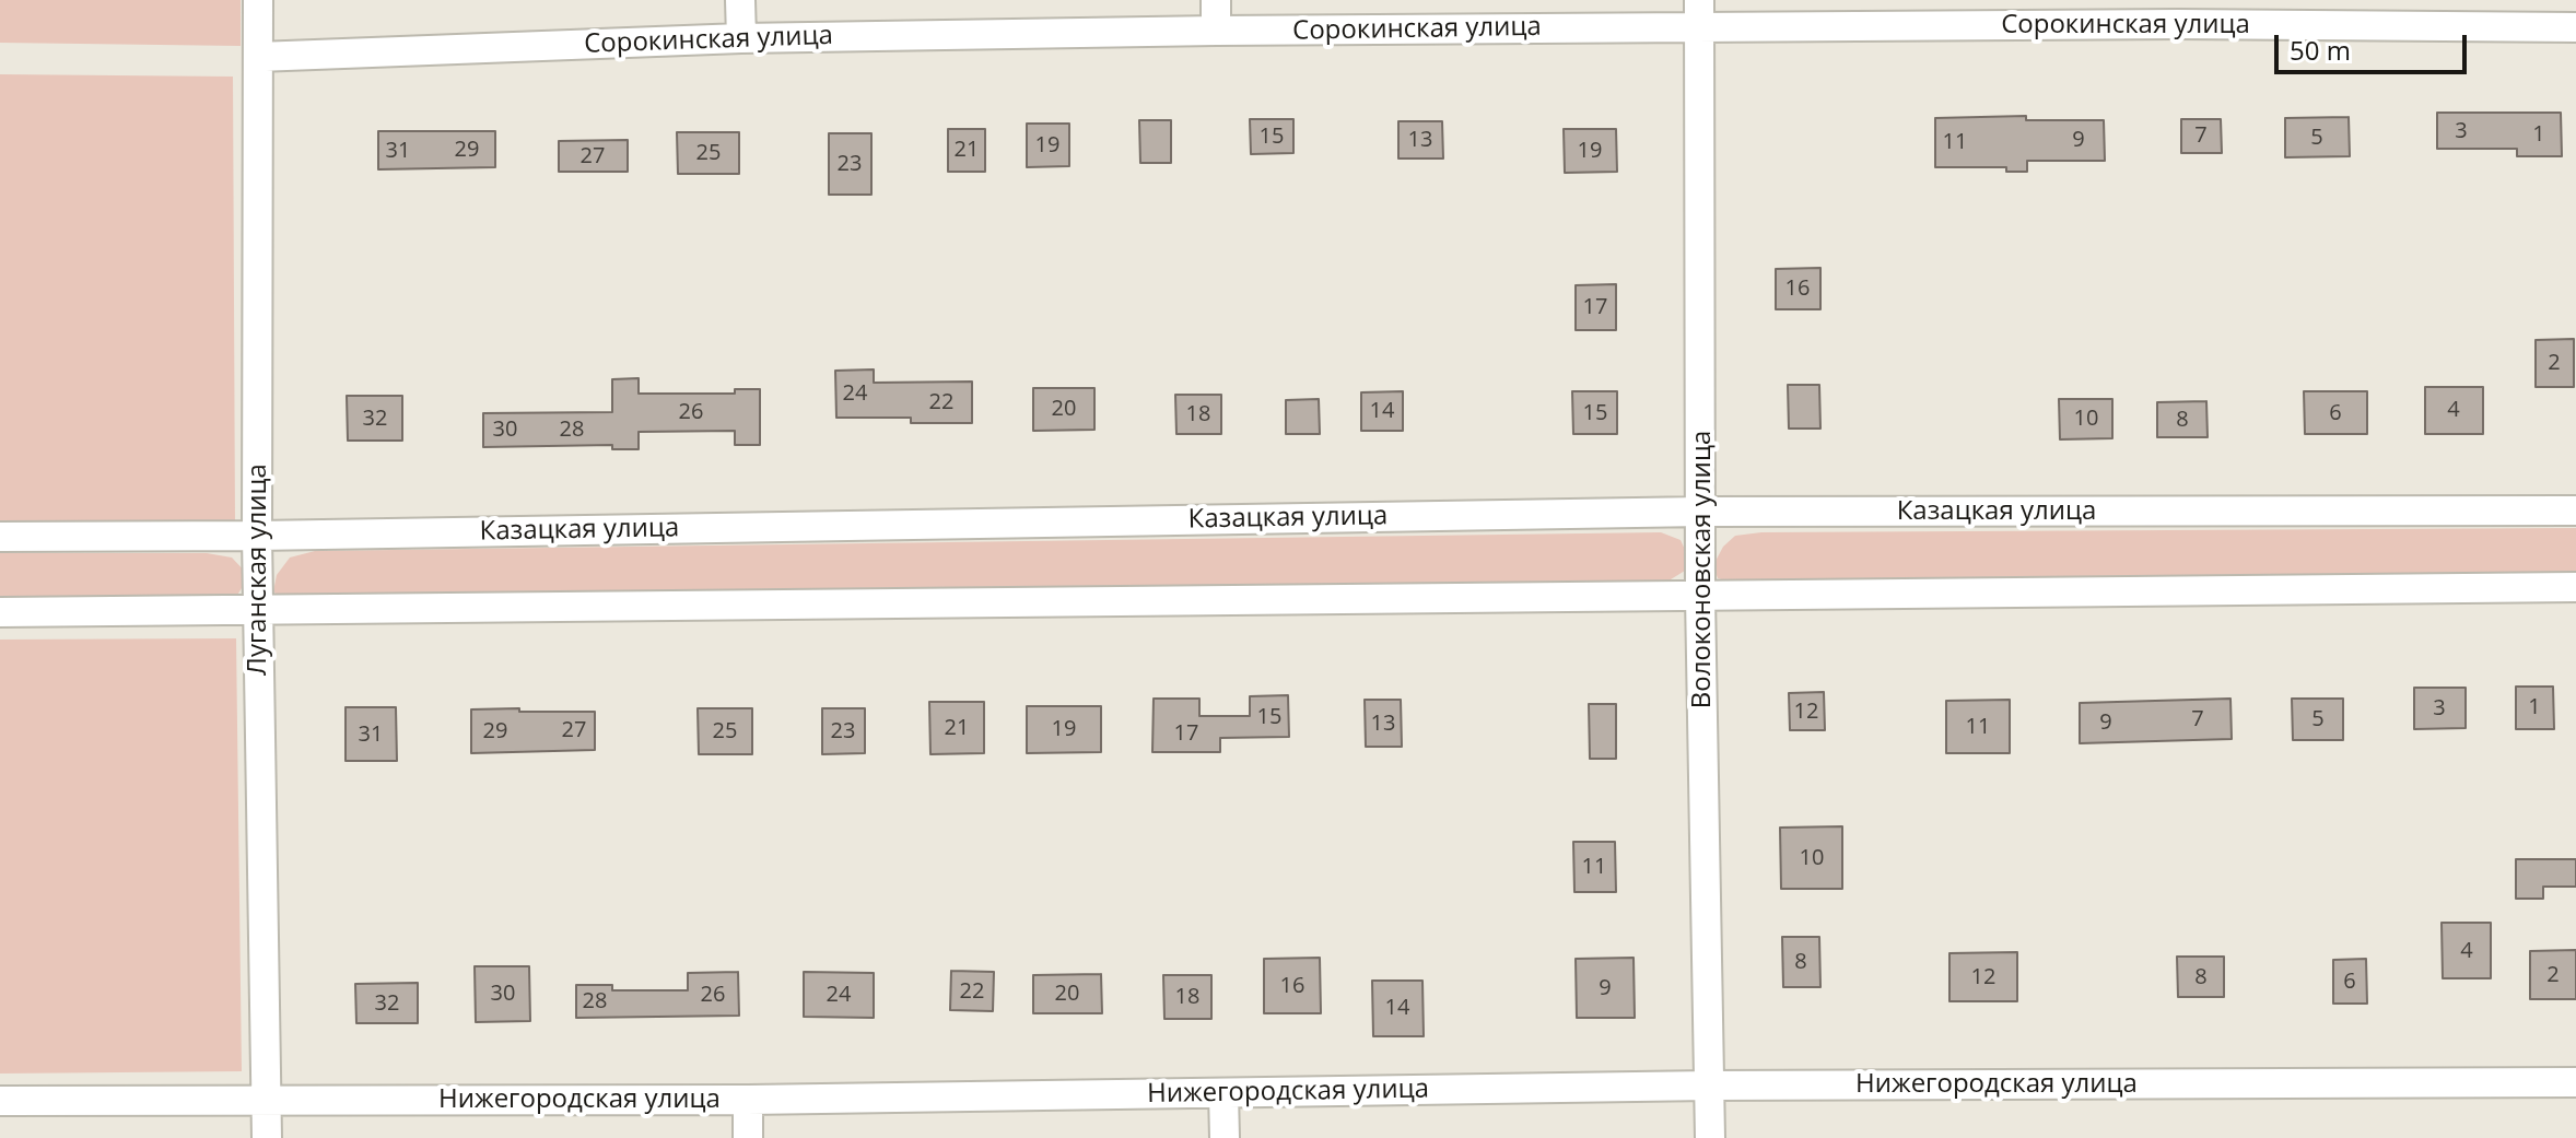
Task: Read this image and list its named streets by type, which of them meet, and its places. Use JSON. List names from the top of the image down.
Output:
{
  "streets": {
    "street": [
      "Сорокинская улица",
      "Казацкая улица",
      "Луганская улица",
      "Волоконовская улица",
      "Нижегородская улица"
    ]
  },
  "crossings": [
    ["Сорокинская улица", "Луганская улица"],
    ["Сорокинская улица", "Волоконовская улица"],
    ["Казацкая улица", "Луганская улица"],
    ["Казацкая улица", "Волоконовская улица"],
    ["Луганская улица", "Нижегородская улица"],
    ["Волоконовская улица", "Нижегородская улица"]
  ],
  "house_numbers": [
    "3",
    "1",
    "7",
    "15",
    "5",
    "13",
    "9",
    "11",
    "19",
    "29",
    "21",
    "31",
    "19",
    "25",
    "27",
    "23",
    "16",
    "17",
    "2",
    "24",
    "22",
    "20",
    "4",
    "14",
    "26",
    "15",
    "6",
    "18",
    "32",
    "10",
    "8",
    "30",
    "28",
    "1",
    "3",
    "12",
    "15",
    "7",
    "5",
    "9",
    "13",
    "11",
    "21",
    "19",
    "27",
    "29",
    "25",
    "23",
    "17",
    "31",
    "10",
    "11",
    "4",
    "8",
    "2",
    "12",
    "8",
    "6",
    "16",
    "9",
    "22",
    "30",
    "20",
    "26",
    "24",
    "18",
    "28",
    "32",
    "14"
  ],
  "scale_bar": "50 m"
}
